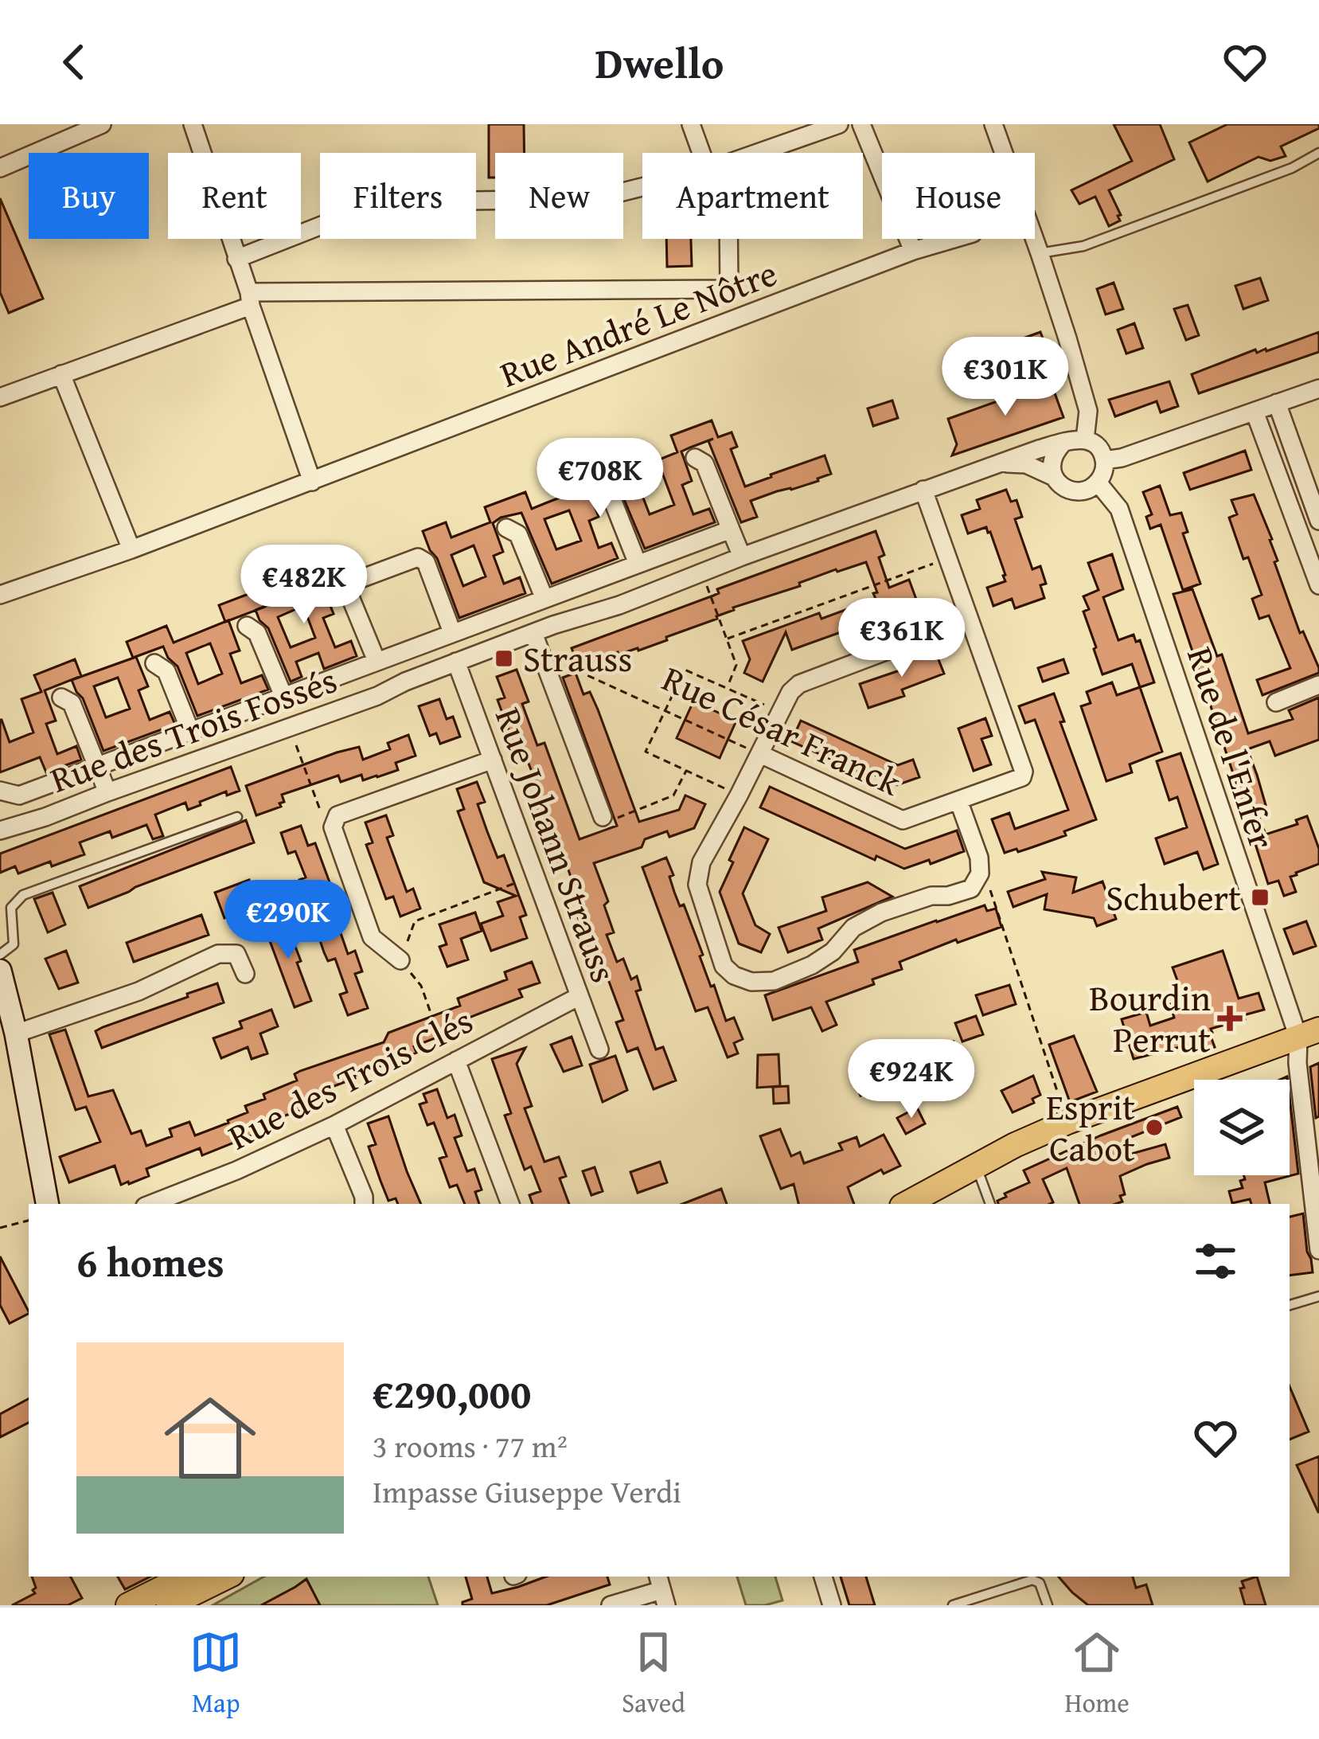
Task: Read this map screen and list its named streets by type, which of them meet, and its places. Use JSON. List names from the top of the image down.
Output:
{
  "streets": {
    "street": [
      "Rue André Le Nôtre",
      "Rue des Trois Fossés",
      "Rue César Franck",
      "Rue de l'Enfer",
      "Rue Johann Strauss",
      "Rue des Trois Clés"
    ]
  },
  "crossings": [
    ["Rue des Trois Fossés", "Rue César Franck"],
    ["Rue des Trois Fossés", "Rue de l'Enfer"],
    ["Rue des Trois Fossés", "Rue Johann Strauss"],
    ["Rue Johann Strauss", "Rue des Trois Clés"]
  ],
  "places": {
    "transit": ["Strauss", "Schubert"],
    "health": ["Bourdin Perrut"],
    "other": ["Esprit Cabot"]
  },
  "page": {
    "header": "Dwello",
    "chip": [
      "Buy",
      "Rent",
      "Filters",
      "New",
      "Apartment",
      "House"
    ],
    "price": [
      "€301K",
      "€708K",
      "€482K",
      "€361K",
      "€290K",
      "€924K"
    ],
    "heading": "6 homes",
    "list": [
      {
        "name": "€290,000",
        "note": "3 rooms · 77 m² · Impasse Giuseppe Verdi"
      }
    ],
    "tabs": ["Map", "Saved", "Home"]
  }
}
